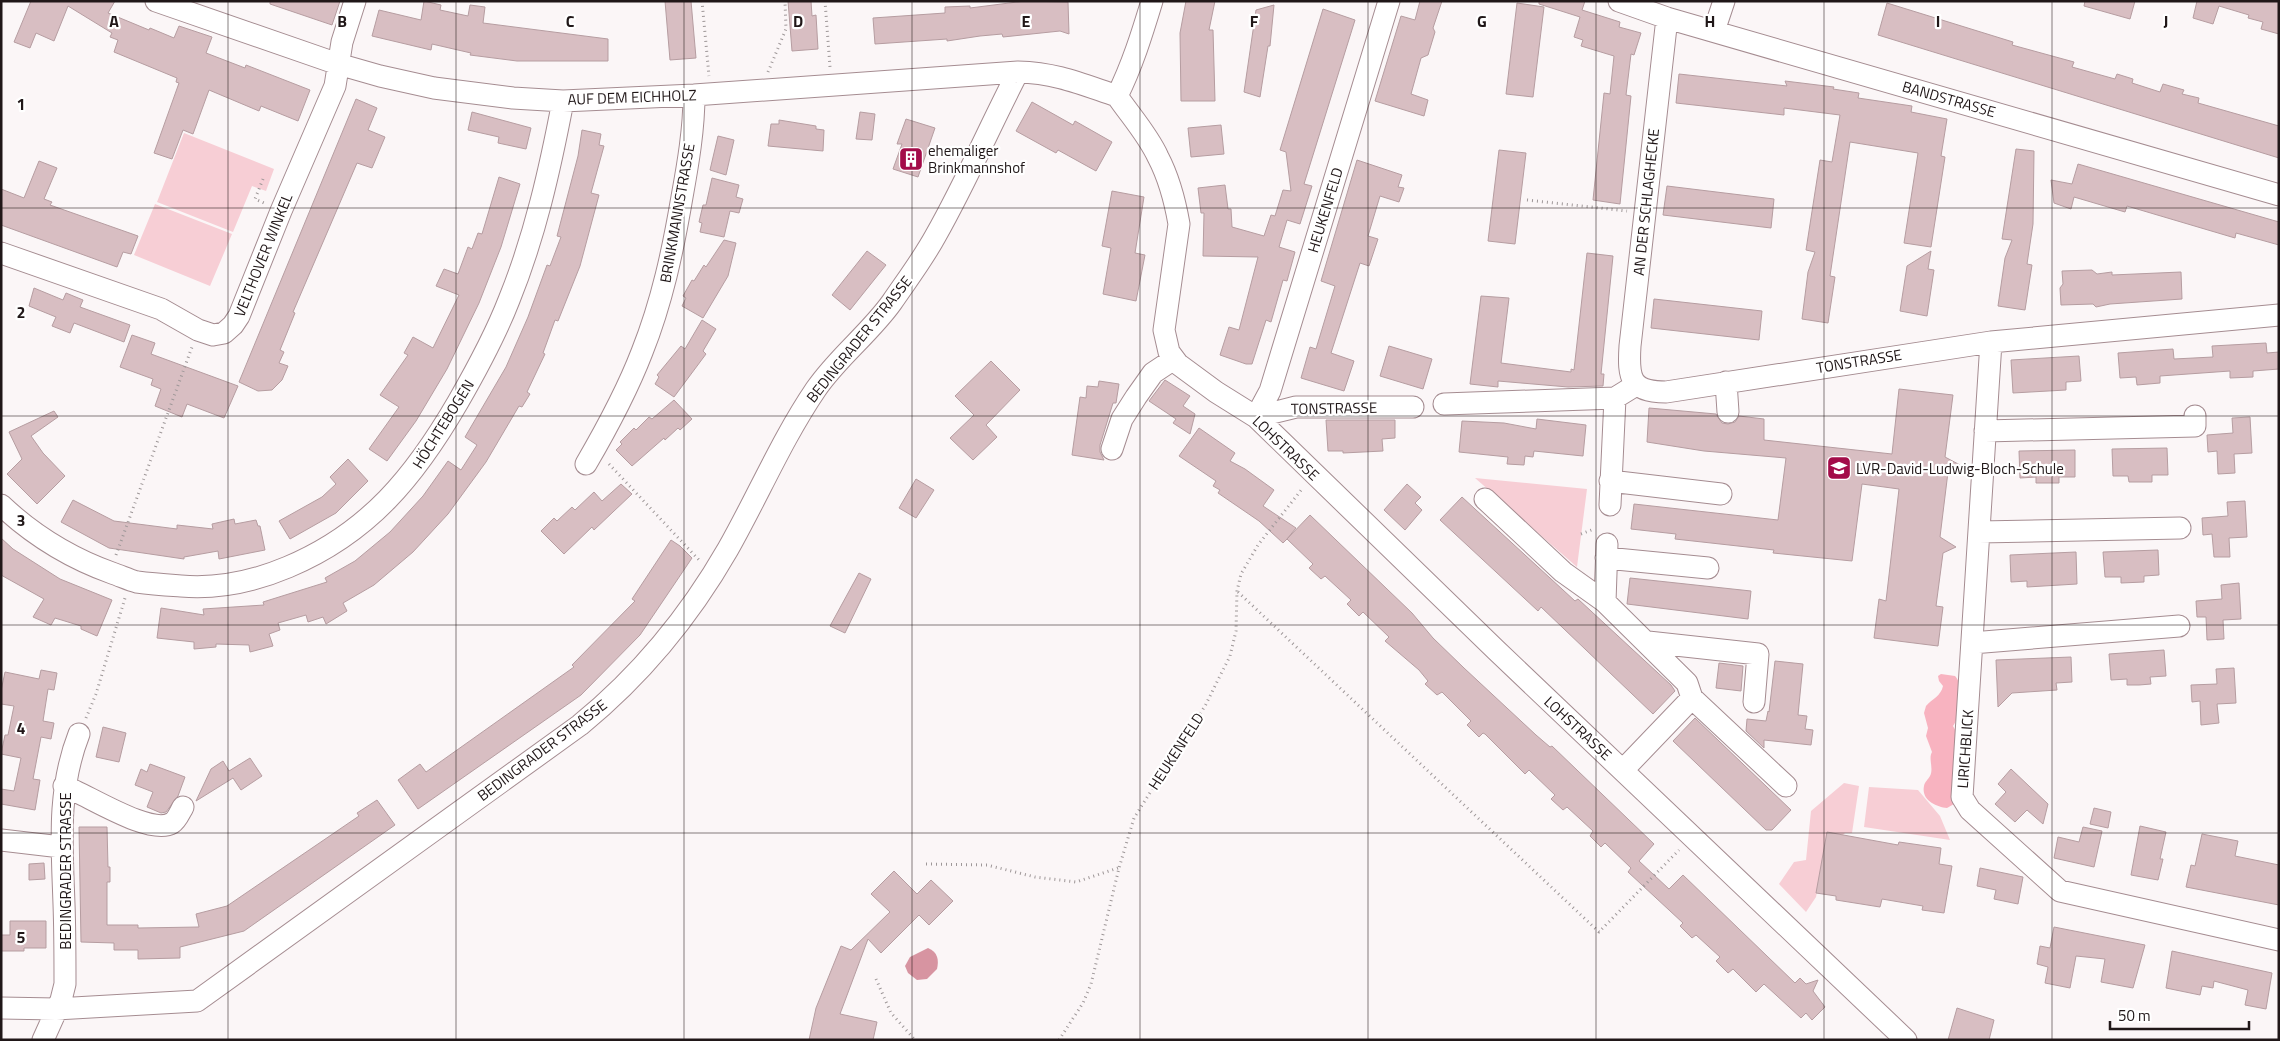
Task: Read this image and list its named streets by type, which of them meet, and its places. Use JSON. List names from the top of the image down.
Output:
{
  "streets": {
    "street": [
      "AUF DEM EICHHOLZ",
      "BANDSTRASSE",
      "AN DER SCHLAGHECKE",
      "HEUKENFELD",
      "BRINKMANNSTRASSE",
      "VELTHOVER WINKEL",
      "BEDINGRADER STRASSE",
      "TONSTRASSE",
      "HÖCHTEBOGEN",
      "LOHSTRASSE",
      "LIRICHBLICK"
    ]
  },
  "crossings": [
    ["AUF DEM EICHHOLZ", "BRINKMANNSTRASSE"],
    ["AUF DEM EICHHOLZ", "VELTHOVER WINKEL"],
    ["AUF DEM EICHHOLZ", "BEDINGRADER STRASSE"],
    ["AUF DEM EICHHOLZ", "HÖCHTEBOGEN"],
    ["AUF DEM EICHHOLZ", "LOHSTRASSE"],
    ["BANDSTRASSE", "AN DER SCHLAGHECKE"],
    ["AN DER SCHLAGHECKE", "TONSTRASSE"],
    ["HEUKENFELD", "TONSTRASSE"],
    ["HEUKENFELD", "LOHSTRASSE"],
    ["TONSTRASSE", "LOHSTRASSE"],
    ["TONSTRASSE", "LIRICHBLICK"]
  ],
  "places": {
    "building": ["ehemaliger Brinkmannshof"],
    "school or university": ["LVR-David-Ludwig-Bloch-Schule"]
  },
  "scale_bar": "50 m",
  "grid": {
    "columns": [
      "A",
      "B",
      "C",
      "D",
      "E",
      "F",
      "G",
      "H",
      "I",
      "J"
    ],
    "rows": [
      "1",
      "2",
      "3",
      "4",
      "5"
    ]
  }
}
